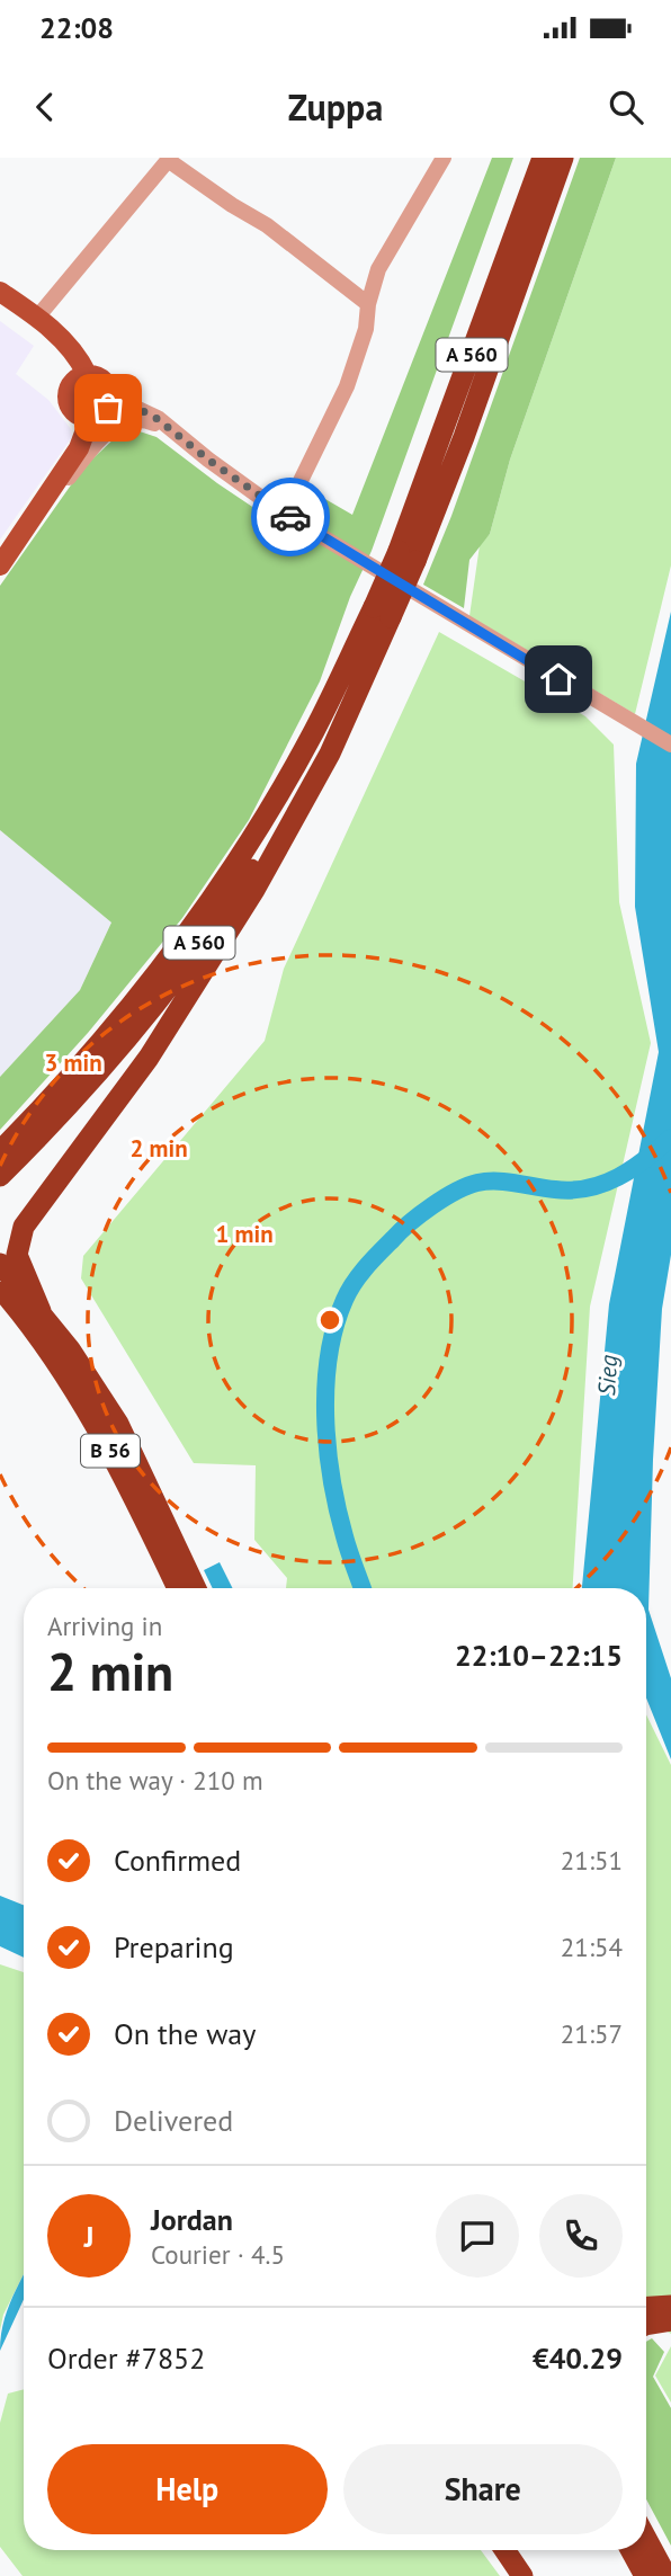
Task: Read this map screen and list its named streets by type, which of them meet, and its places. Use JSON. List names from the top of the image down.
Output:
{
  "streets": {
    "highway": ["A 560", "B 56"]
  },
  "water": ["Sieg"],
  "page": {
    "status": "22:08",
    "header": "Zuppa",
    "heading": ["2 min", "Arriving in", "22:10–22:15"],
    "panel": [
      "Jordan",
      "Courier · 4.5",
      "Order #7852",
      "€40.29"
    ],
    "bar": "On the way · 210 m",
    "list": [
      ["Confirmed", "21:51"],
      ["Preparing", "21:54"],
      ["On the way", "21:57"],
      "Delivered"
    ],
    "round": "J",
    "buttons": ["Help", "Share"]
  },
  "rings": ["3 min", "2 min", "1 min"]
}
